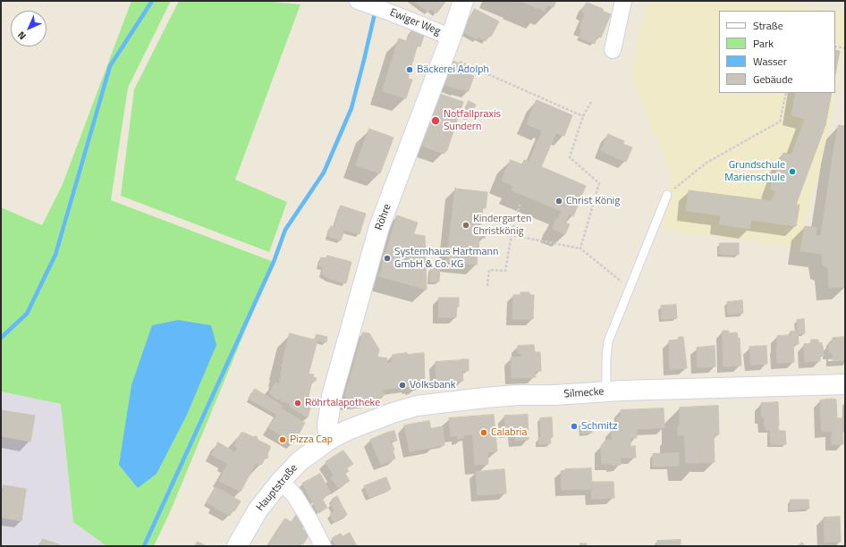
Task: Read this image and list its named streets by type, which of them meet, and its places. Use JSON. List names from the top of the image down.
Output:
{
  "streets": {
    "main road": ["Röhre", "Silmecke", "Hauptstraße"],
    "street": ["Ewiger Weg"]
  },
  "crossings": [
    ["Ewiger Weg", "Röhre"],
    ["Röhre", "Silmecke"],
    ["Röhre", "Hauptstraße"],
    ["Silmecke", "Hauptstraße"]
  ],
  "places": [
    "Bäckerei Adolph",
    "Notfallpraxis Sundern",
    "Grundschule Marienschule",
    "Christ König",
    "Kindergarten Christkönig",
    "Systemhaus Hartmann GmbH & Co. KG",
    "Volksbank",
    "Röhrtalapotheke",
    "Schmitz",
    "Calabria",
    "Pizza Cap"
  ],
  "legend": [
    "Straße",
    "Park",
    "Wasser",
    "Gebäude"
  ],
  "north": "bottom left"
}
